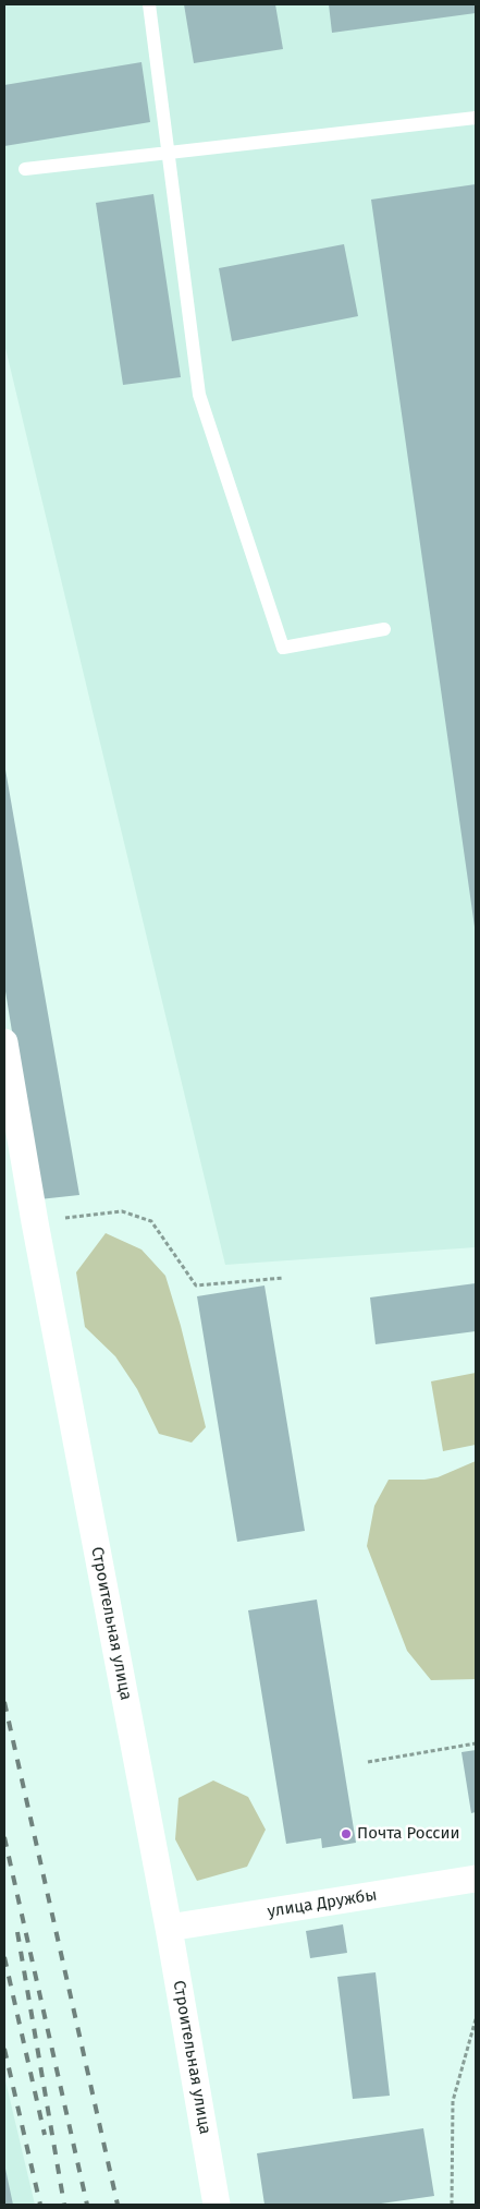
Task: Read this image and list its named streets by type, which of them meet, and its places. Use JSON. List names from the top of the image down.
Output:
{
  "streets": {
    "street": ["Строительная улица", "улица Дружбы"]
  },
  "crossings": [
    ["Строительная улица", "улица Дружбы"]
  ],
  "places": ["Почта России"]
}
